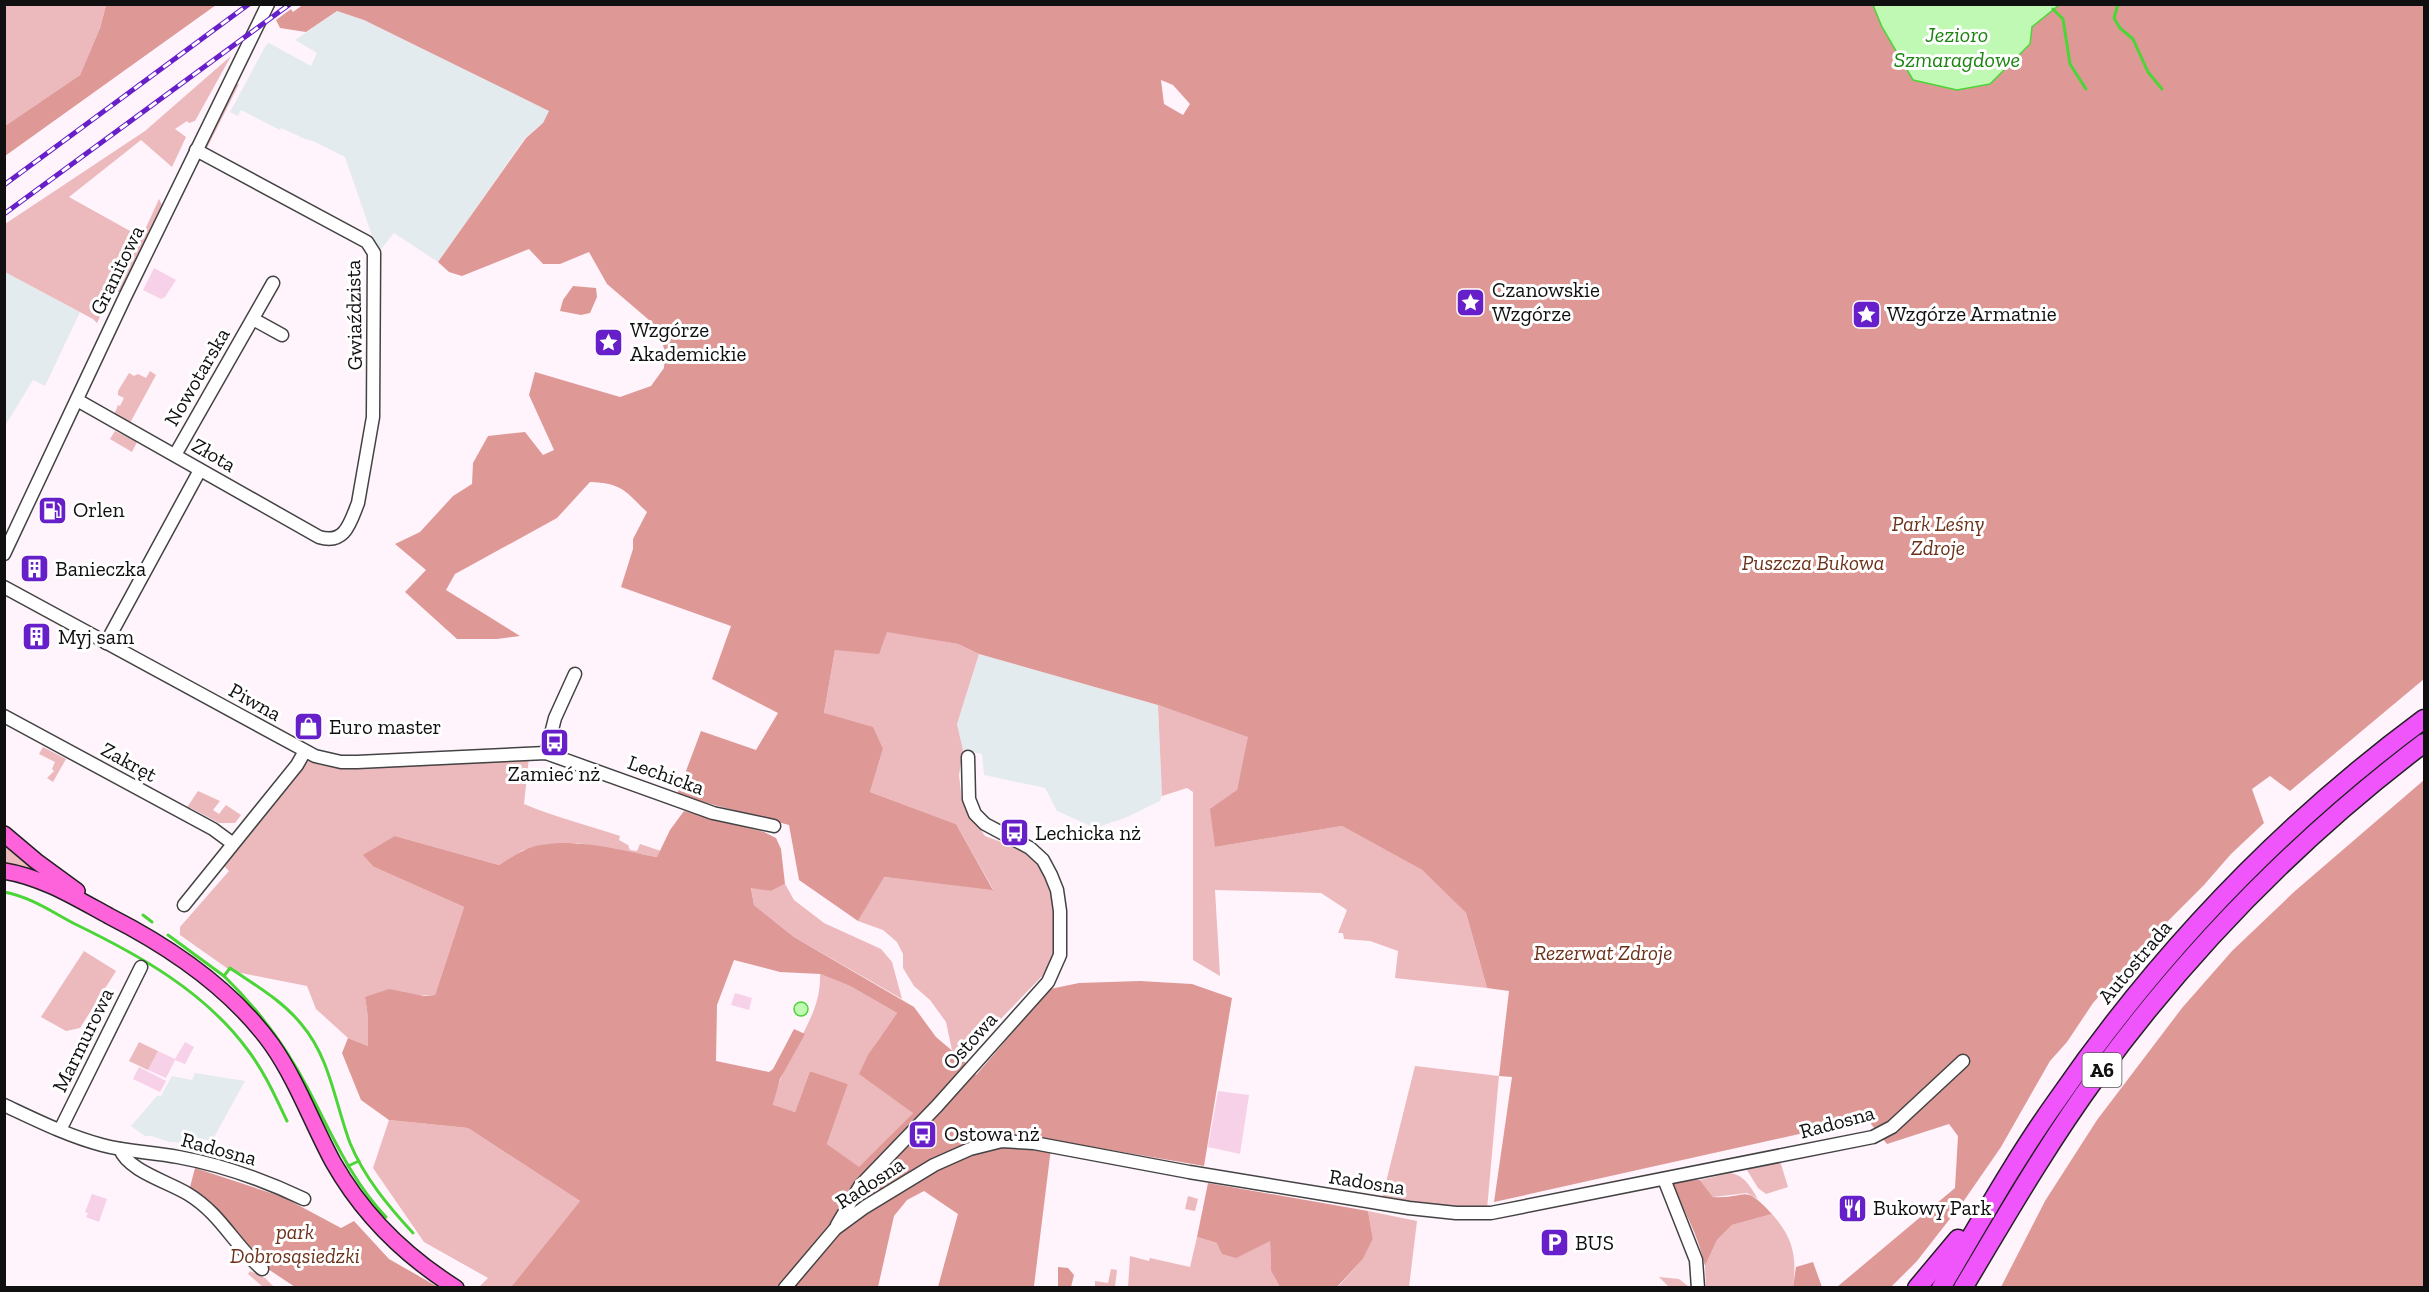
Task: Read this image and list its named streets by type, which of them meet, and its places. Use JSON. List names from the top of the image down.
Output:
{
  "streets": {
    "highway": ["Autostrada", "A6"],
    "street": [
      "Granitowa",
      "Gwiaździsta",
      "Nowotarska",
      "Złota",
      "Piwna",
      "Zakręt",
      "Lechicka",
      "Marmurowa",
      "Ostowa",
      "Radosna"
    ]
  },
  "crossings": [
    ["Granitowa", "Gwiaździsta"],
    ["Granitowa", "Złota"],
    ["Gwiaździsta", "Złota"],
    ["Nowotarska", "Złota"],
    ["Piwna", "Lechicka"],
    ["Ostowa", "Radosna"]
  ],
  "water": ["Jezioro Szmaragdowe"],
  "parks": [
    "Park Leśny Zdroje",
    "Puszcza Bukowa",
    "Rezerwat Zdroje",
    "park Dobrosąsiedzki"
  ],
  "places": {
    "place": ["Czanowskie Wzgórze", "Wzgórze Armatnie", "Wzgórze Akademickie"],
    "fuel station": ["Orlen"],
    "building": ["Banieczka", "Myj sam"],
    "shop": ["Euro master"],
    "bus stop": ["Zamieć nż", "Lechicka nż", "Ostowa nż"],
    "restaurant": ["Bukowy Park"],
    "parking": ["BUS"]
  }
}
